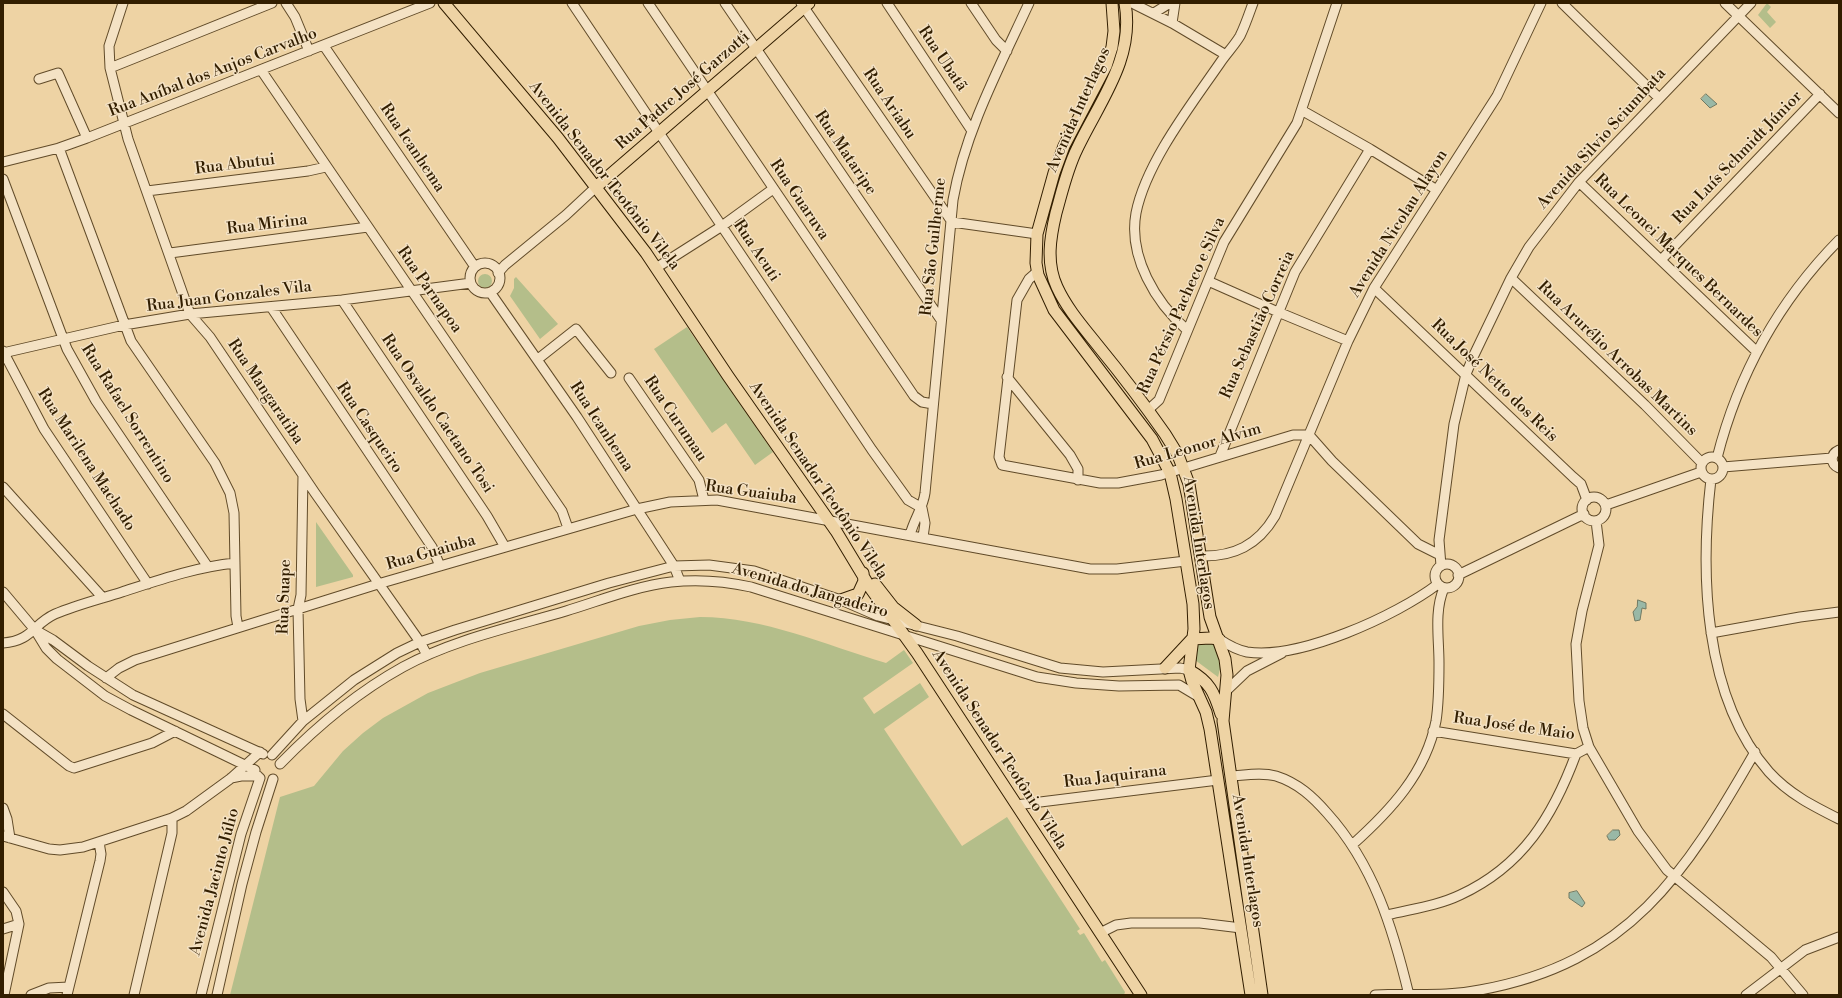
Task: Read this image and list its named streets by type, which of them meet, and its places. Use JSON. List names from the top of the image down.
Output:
{
  "streets": {
    "main road": ["Rua Padre José Garzotti", "Avenida Interlagos", "Avenida Senador Teotônio Vilela"],
    "street": [
      "Rua Ubatã",
      "Rua Aníbal dos Anjos Carvalho",
      "Rua Ariabu",
      "Avenida Silvio Sciumbata",
      "Rua Icanhema",
      "Rua Mataripe",
      "Rua Luís Schmidt Júnior",
      "Rua Abutui",
      "Rua Guaruva",
      "Avenida Nicolau Alayon",
      "Rua Mirina",
      "Rua São Guilherme",
      "Rua Acuti",
      "Rua Leonei Marques Bernardes",
      "Rua Parnapoa",
      "Rua Juan Gonzales Vila",
      "Rua Pérsio Pacheco e Silva",
      "Rua Sebastião Correia",
      "Rua Arurélio Arrobas Martins",
      "Rua José Netto dos Reis",
      "Rua Mangaratiba",
      "Rua Rafael Sorrentino",
      "Rua Osvaldo Caetano Tosi",
      "Rua Curumau",
      "Rua Casqueiro",
      "Rua Leonor Alvim",
      "Rua Marilena Machado",
      "Rua Guaiuba",
      "Avenida do Jangadeiro",
      "Rua Suape",
      "Rua José de Maio",
      "Rua Jaquirana",
      "Avenida Jacinto Júlio"
    ]
  },
  "crossings": [
    ["Rua Ubatã", "Rua São Guilherme"],
    ["Rua Aníbal dos Anjos Carvalho", "Rua Icanhema"],
    ["Rua Aníbal dos Anjos Carvalho", "Rua Parnapoa"],
    ["Rua Aníbal dos Anjos Carvalho", "Rua Mangaratiba"],
    ["Rua Padre José Garzotti", "Rua Ariabu"],
    ["Rua Padre José Garzotti", "Rua Icanhema"],
    ["Rua Padre José Garzotti", "Rua Mataripe"],
    ["Rua Padre José Garzotti", "Avenida Senador Teotônio Vilela"],
    ["Rua Padre José Garzotti", "Rua Guaruva"],
    ["Rua Padre José Garzotti", "Rua Acuti"],
    ["Rua Padre José Garzotti", "Rua Juan Gonzales Vila"],
    ["Rua Ariabu", "Rua São Guilherme"],
    ["Avenida Interlagos", "Avenida Nicolau Alayon"],
    ["Avenida Interlagos", "Rua Pérsio Pacheco e Silva"],
    ["Avenida Interlagos", "Rua Leonor Alvim"],
    ["Avenida Interlagos", "Rua Guaiuba"],
    ["Avenida Interlagos", "Avenida do Jangadeiro"],
    ["Avenida Interlagos", "Rua Jaquirana"],
    ["Avenida Silvio Sciumbata", "Rua Leonei Marques Bernardes"],
    ["Avenida Silvio Sciumbata", "Rua Arurélio Arrobas Martins"],
    ["Avenida Silvio Sciumbata", "Rua José Netto dos Reis"],
    ["Rua Icanhema", "Rua Juan Gonzales Vila"],
    ["Rua Icanhema", "Rua Guaiuba"],
    ["Rua Icanhema", "Avenida do Jangadeiro"],
    ["Rua Mataripe", "Rua São Guilherme"],
    ["Rua Luís Schmidt Júnior", "Rua Leonei Marques Bernardes"],
    ["Rua Abutui", "Rua Parnapoa"],
    ["Rua Abutui", "Rua Mangaratiba"],
    ["Avenida Senador Teotônio Vilela", "Rua Guaiuba"],
    ["Avenida Senador Teotônio Vilela", "Avenida do Jangadeiro"],
    ["Avenida Senador Teotônio Vilela", "Rua Jaquirana"],
    ["Rua Guaruva", "Rua São Guilherme"],
    ["Avenida Nicolau Alayon", "Rua José Netto dos Reis"],
    ["Avenida Nicolau Alayon", "Rua Leonor Alvim"],
    ["Rua Mirina", "Rua Parnapoa"],
    ["Rua Mirina", "Rua Mangaratiba"],
    ["Rua São Guilherme", "Rua Acuti"],
    ["Rua São Guilherme", "Rua Guaiuba"],
    ["Rua Parnapoa", "Rua Juan Gonzales Vila"],
    ["Rua Parnapoa", "Rua Guaiuba"],
    ["Rua Juan Gonzales Vila", "Rua Mangaratiba"],
    ["Rua Juan Gonzales Vila", "Rua Rafael Sorrentino"],
    ["Rua Juan Gonzales Vila", "Rua Osvaldo Caetano Tosi"],
    ["Rua Juan Gonzales Vila", "Rua Casqueiro"],
    ["Rua Juan Gonzales Vila", "Rua Marilena Machado"],
    ["Rua Sebastião Correia", "Rua Leonor Alvim"],
    ["Rua Mangaratiba", "Rua Guaiuba"],
    ["Rua Mangaratiba", "Avenida do Jangadeiro"],
    ["Rua Mangaratiba", "Rua Suape"],
    ["Rua Osvaldo Caetano Tosi", "Rua Guaiuba"],
    ["Rua Curumau", "Rua Guaiuba"],
    ["Rua Casqueiro", "Rua Guaiuba"],
    ["Rua Guaiuba", "Rua Suape"],
    ["Avenida do Jangadeiro", "Rua Suape"],
    ["Avenida do Jangadeiro", "Avenida Jacinto Júlio"]
  ]
}
